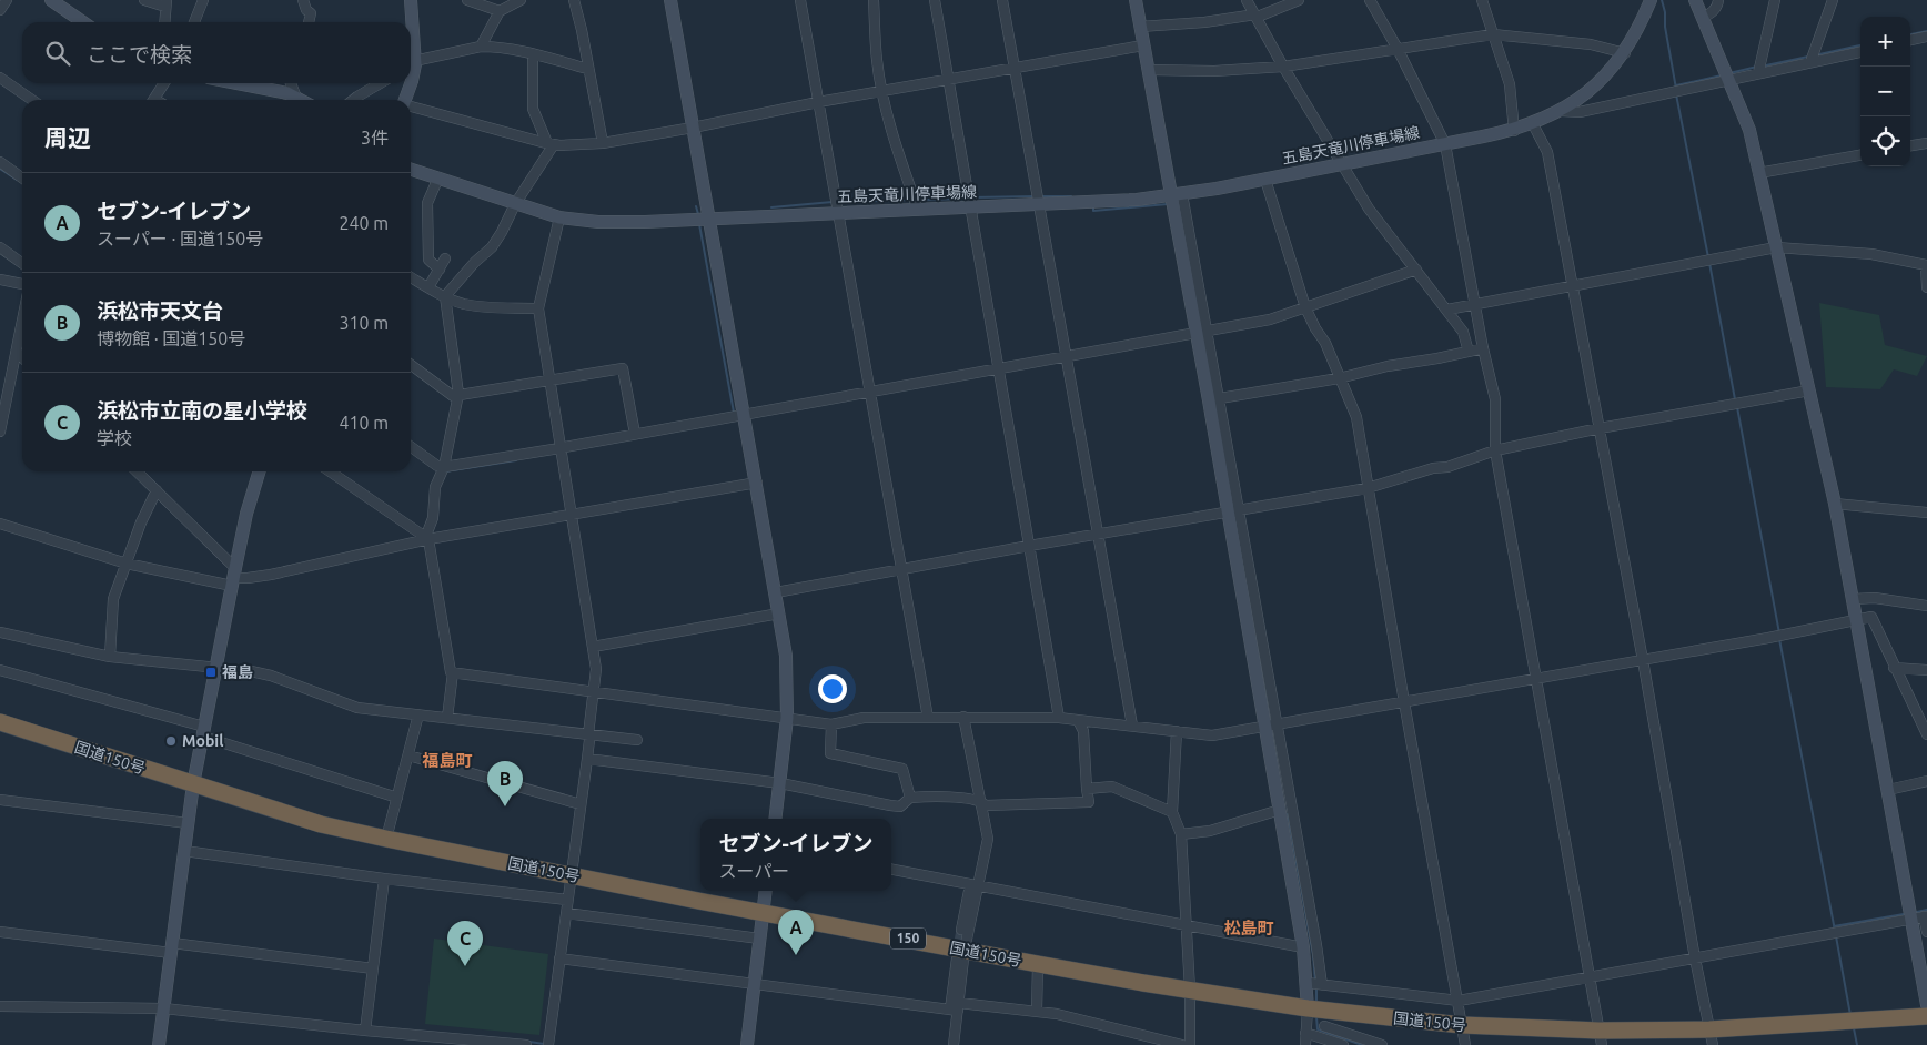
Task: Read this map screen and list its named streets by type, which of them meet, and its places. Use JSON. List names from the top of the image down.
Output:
{
  "streets": {
    "highway": ["国道150号", "150"],
    "street": ["五島天竜川停車場線"]
  },
  "districts": ["福島町", "松島町"],
  "places": {
    "transit": ["福島"],
    "other": ["Mobil"]
  },
  "page": {
    "map_buttons": ["+", "−"],
    "search": "ここで検索",
    "heading": ["周辺", "3件"],
    "list": [
      {
        "mark": "A",
        "name": "セブン-イレブン",
        "note": "スーパー · 国道150号",
        "value": "240 m"
      },
      {
        "mark": "B",
        "name": "浜松市天文台",
        "note": "博物館 · 国道150号",
        "value": "310 m"
      },
      {
        "mark": "C",
        "name": "浜松市立南の星小学校",
        "note": "学校",
        "value": "410 m"
      }
    ],
    "pins": ["B", "A", "C"],
    "popup": ["セブン-イレブン", "スーパー"]
  }
}
